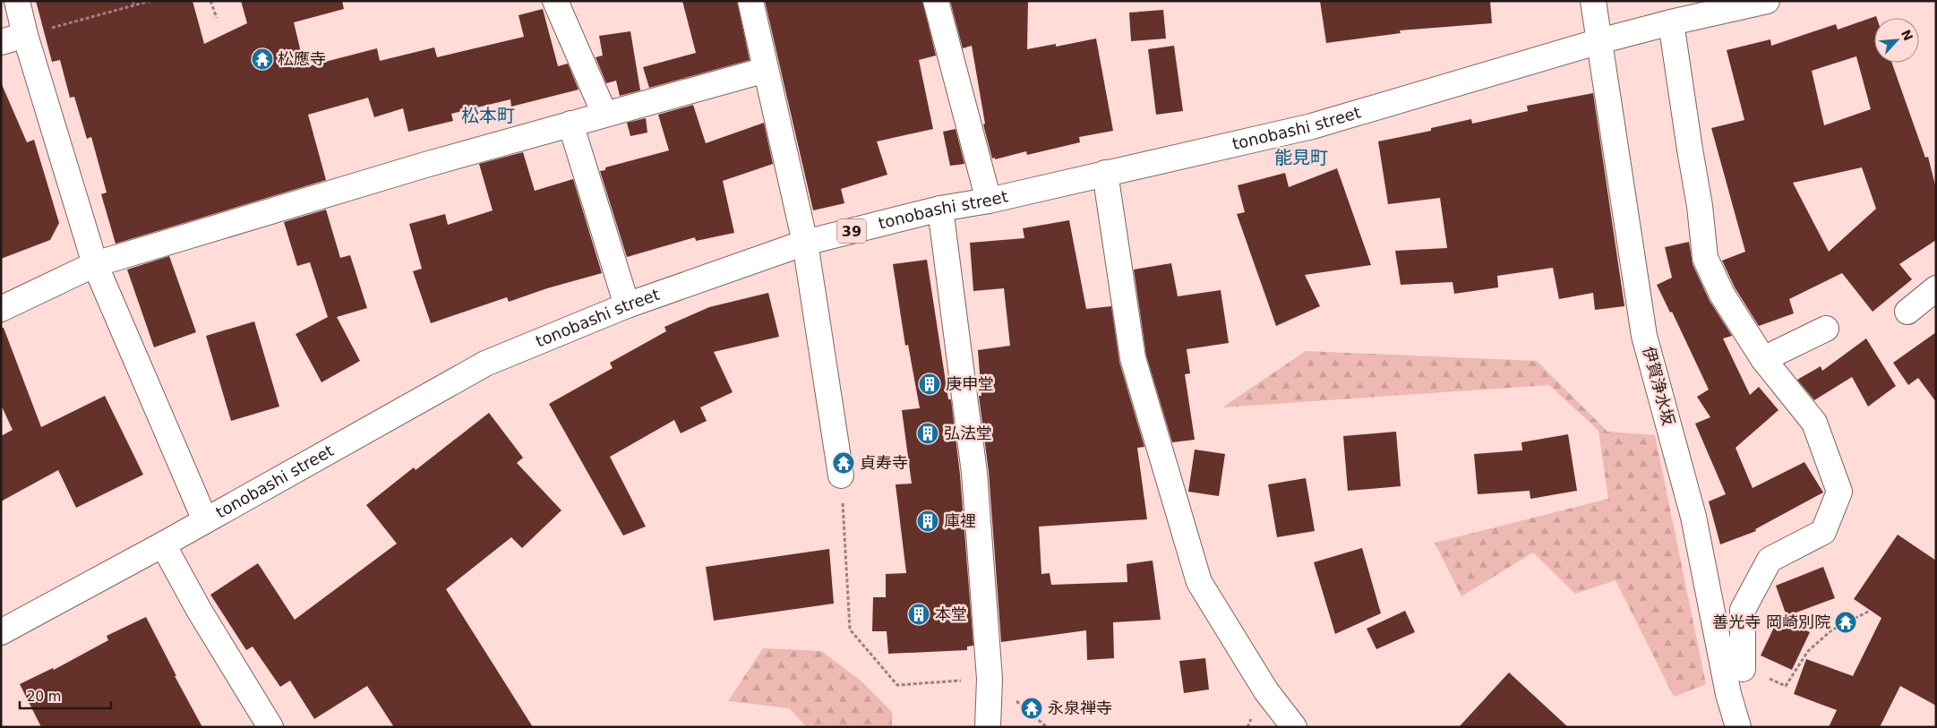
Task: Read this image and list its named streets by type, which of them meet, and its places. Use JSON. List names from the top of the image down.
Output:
{
  "streets": {
    "street": ["tonobashi street", "39", "伊賀浄水坂"]
  },
  "crossings": [
    ["tonobashi street", "伊賀浄水坂"]
  ],
  "districts": ["松本町", "能見町"],
  "places": {
    "temple": [
      "松應寺",
      "貞寿寺",
      "善光寺 岡崎別院",
      "永泉禅寺"
    ],
    "building": [
      "庚申堂",
      "弘法堂",
      "庫裡",
      "本堂"
    ]
  },
  "scale_bar": "20 m",
  "north": "top right"
}
